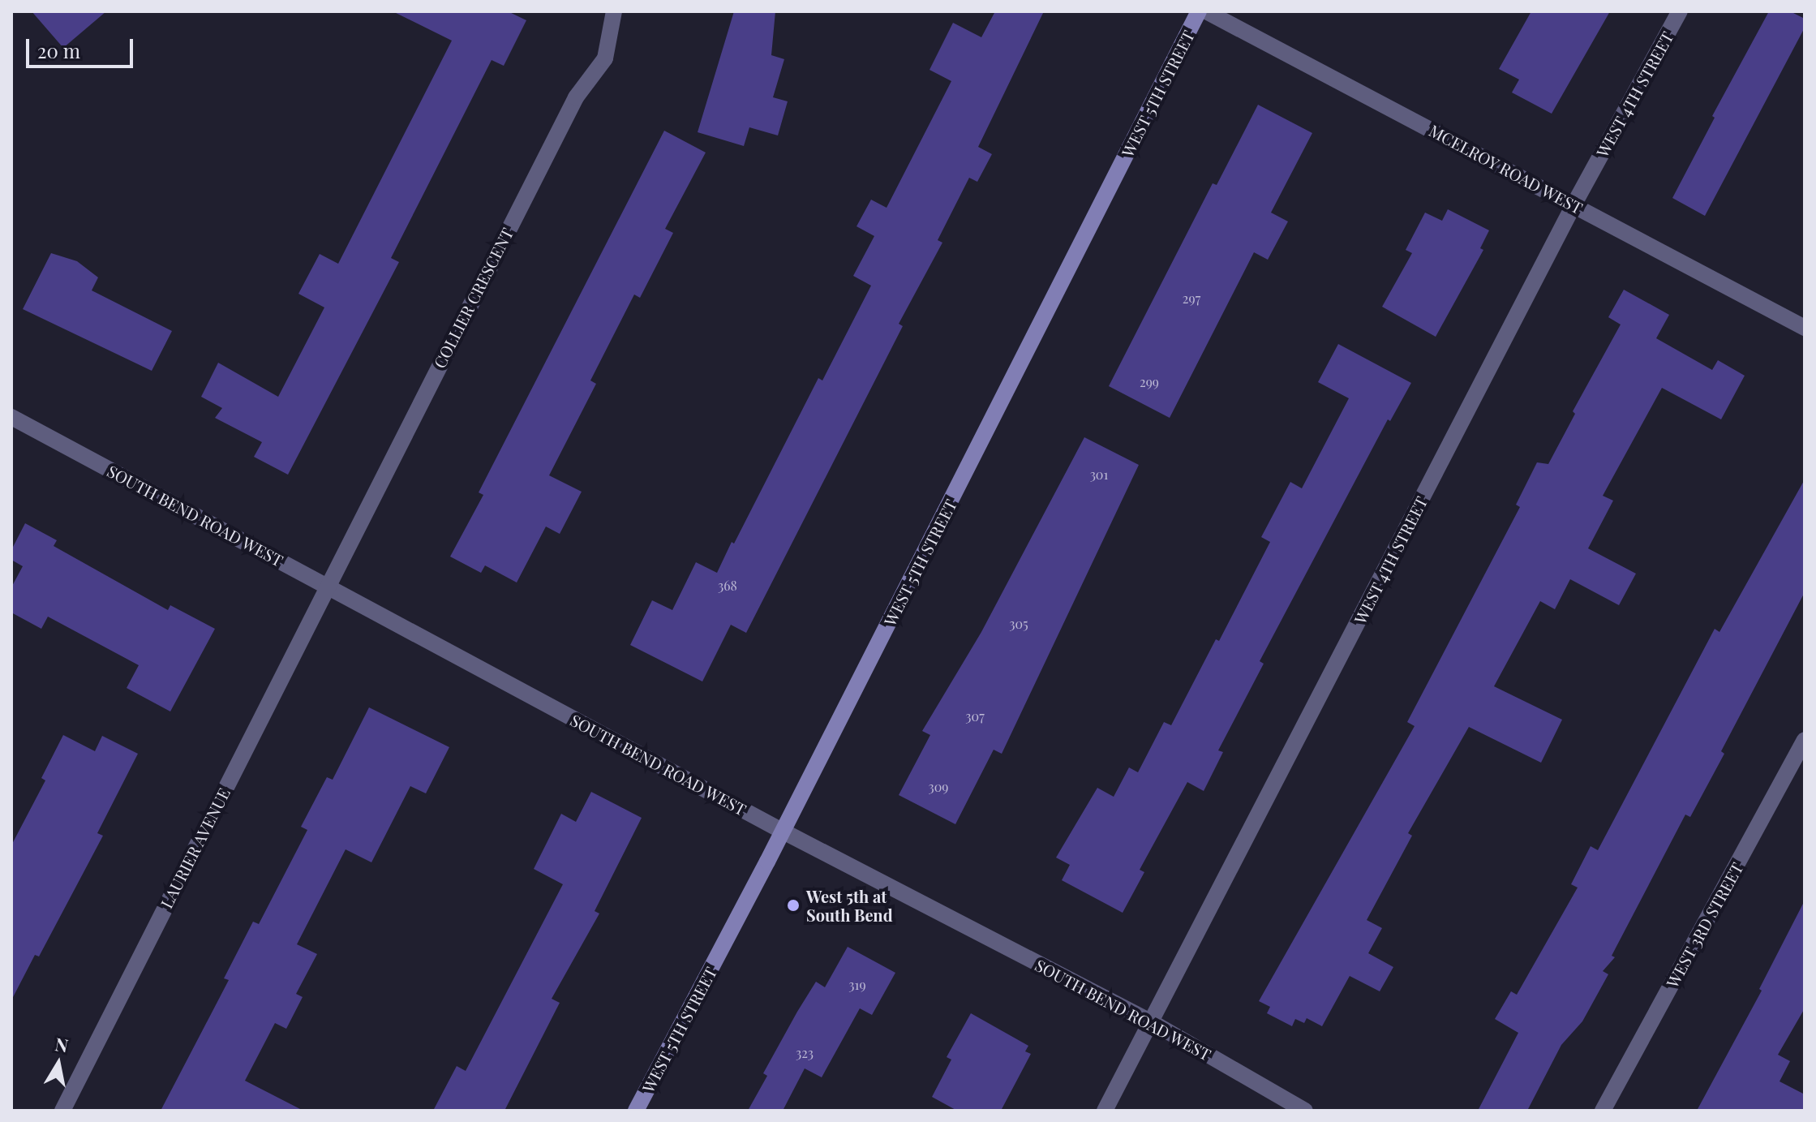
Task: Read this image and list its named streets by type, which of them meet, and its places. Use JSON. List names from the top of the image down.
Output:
{
  "streets": {
    "main road": ["WEST 5TH STREET"],
    "street": [
      "WEST 4TH STREET",
      "MCELROY ROAD WEST",
      "COLLIER CRESCENT",
      "SOUTH BEND ROAD WEST",
      "LAURIER AVENUE",
      "WEST 3RD STREET"
    ]
  },
  "crossings": [
    ["WEST 5TH STREET", "SOUTH BEND ROAD WEST"],
    ["WEST 4TH STREET", "MCELROY ROAD WEST"],
    ["WEST 4TH STREET", "SOUTH BEND ROAD WEST"],
    ["COLLIER CRESCENT", "SOUTH BEND ROAD WEST"],
    ["COLLIER CRESCENT", "LAURIER AVENUE"],
    ["SOUTH BEND ROAD WEST", "LAURIER AVENUE"]
  ],
  "places": ["West 5th at South Bend"],
  "house_numbers": [
    "297",
    "299",
    "301",
    "368",
    "305",
    "307",
    "309",
    "319",
    "323"
  ],
  "scale_bar": "20 m",
  "north": "top"
}
